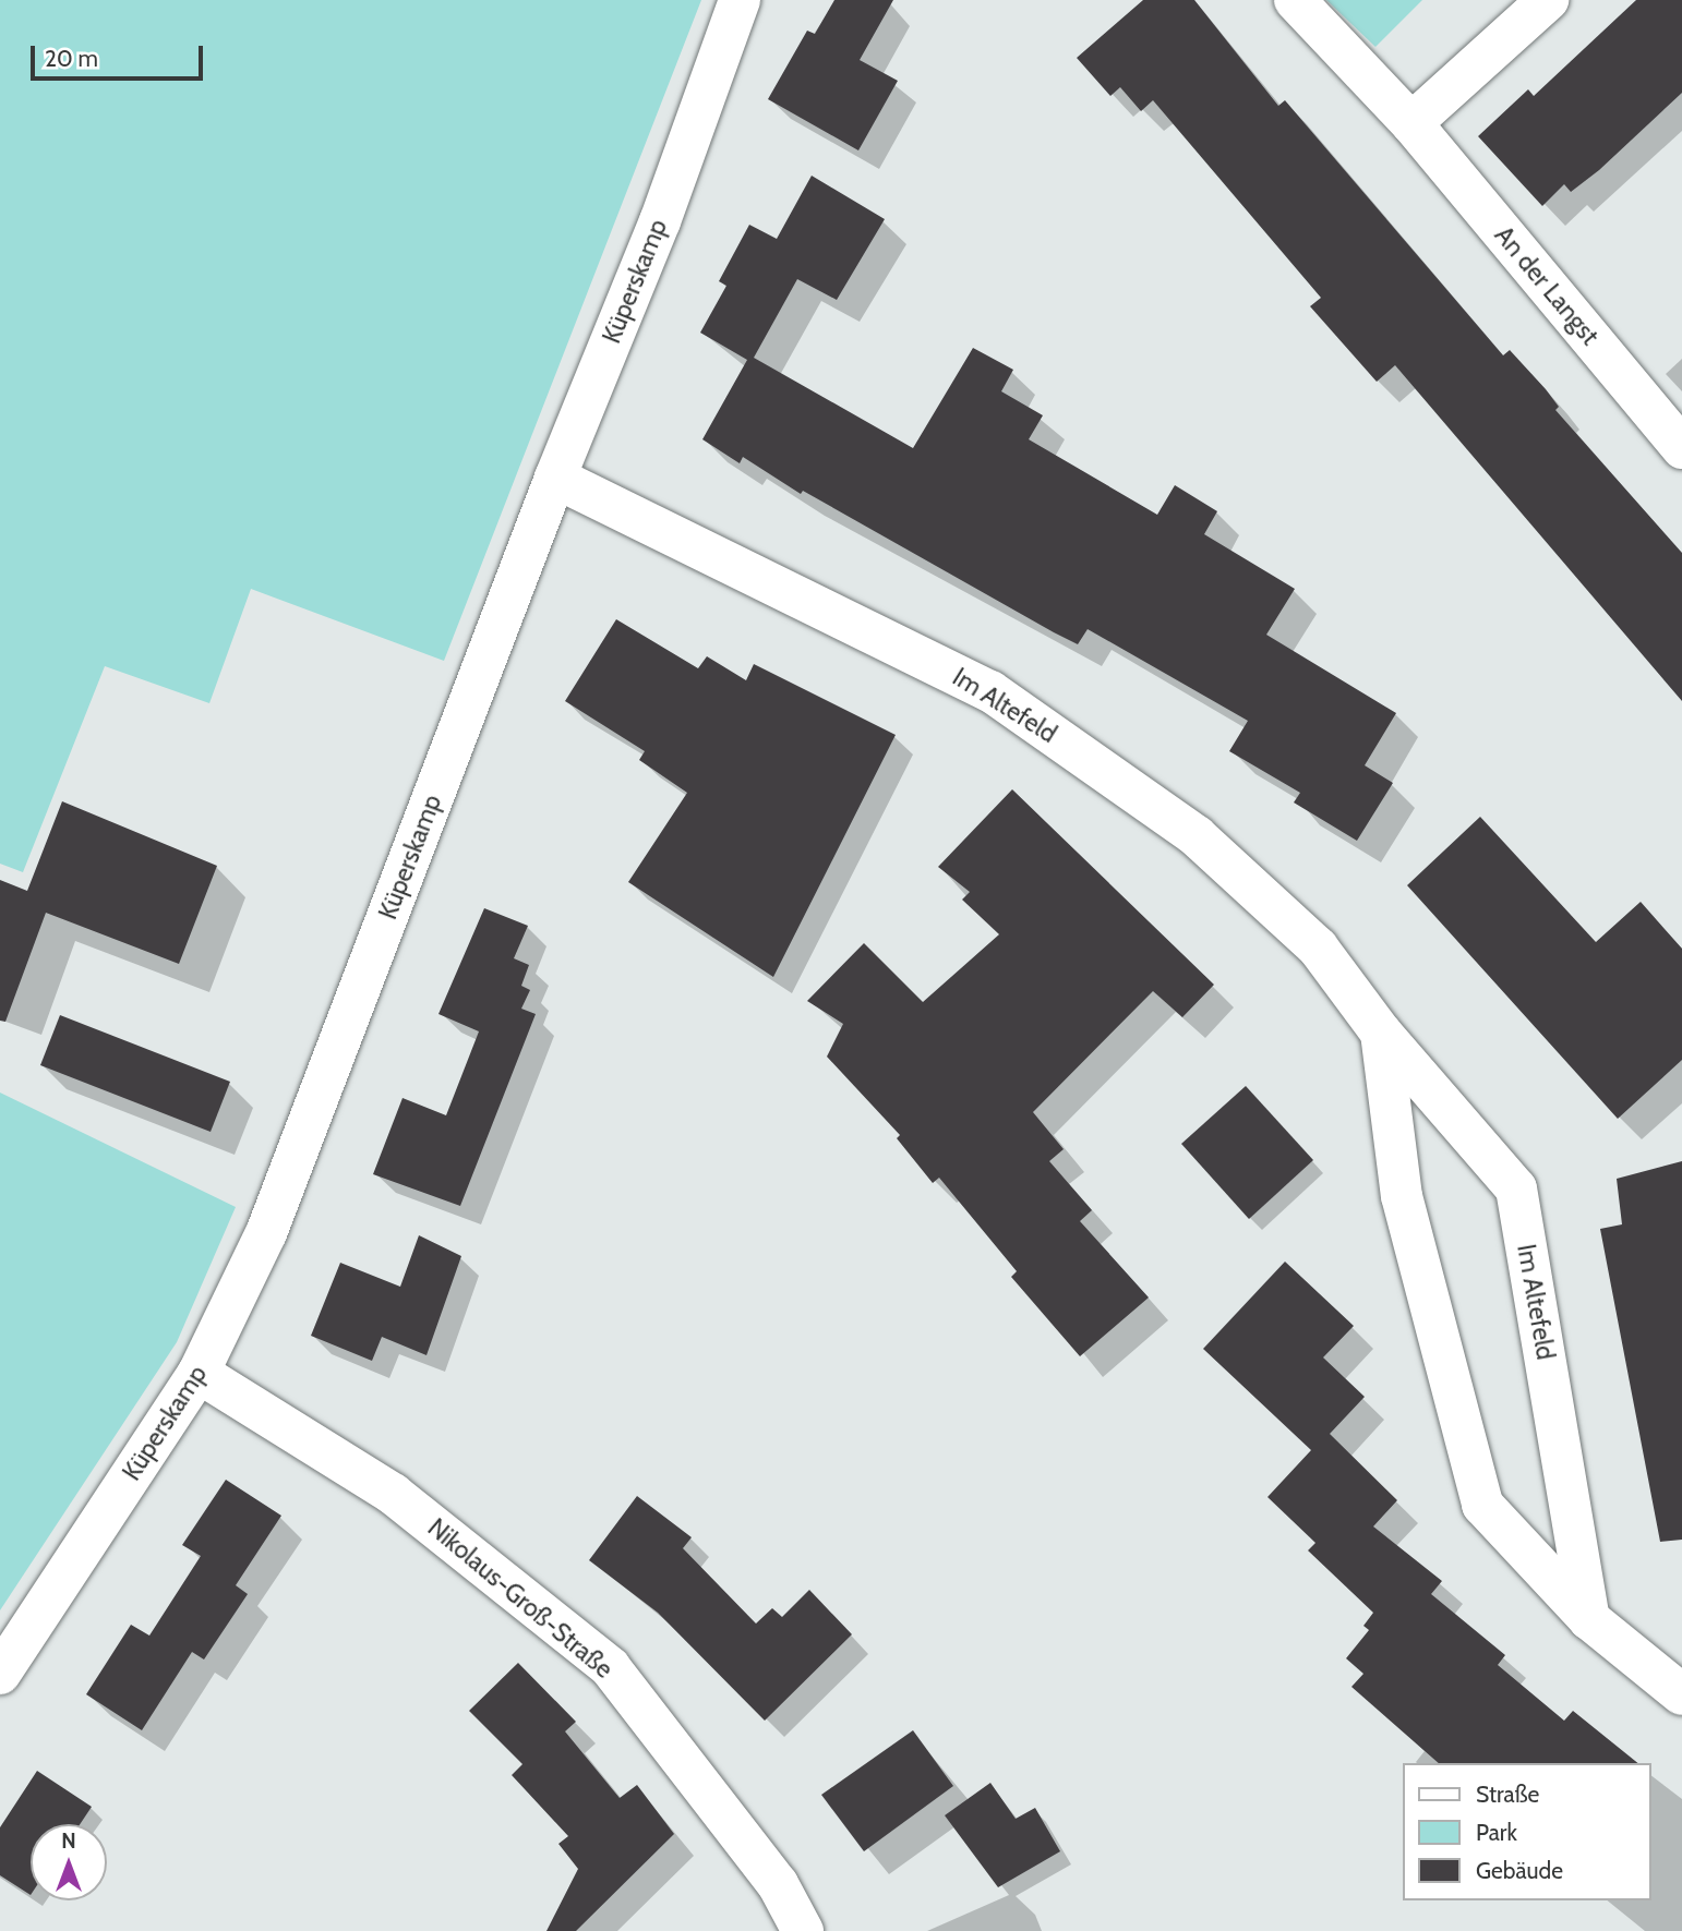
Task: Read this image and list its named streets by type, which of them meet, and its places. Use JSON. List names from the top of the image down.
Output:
{
  "streets": {
    "street": [
      "Küperskamp",
      "An der Langst",
      "Im Altefeld",
      "Nikolaus-Groß-Straße"
    ]
  },
  "crossings": [
    ["Küperskamp", "Im Altefeld"],
    ["Küperskamp", "Nikolaus-Groß-Straße"]
  ],
  "legend": ["Straße", "Park", "Gebäude"],
  "scale_bar": "20 m",
  "north": "top"
}
